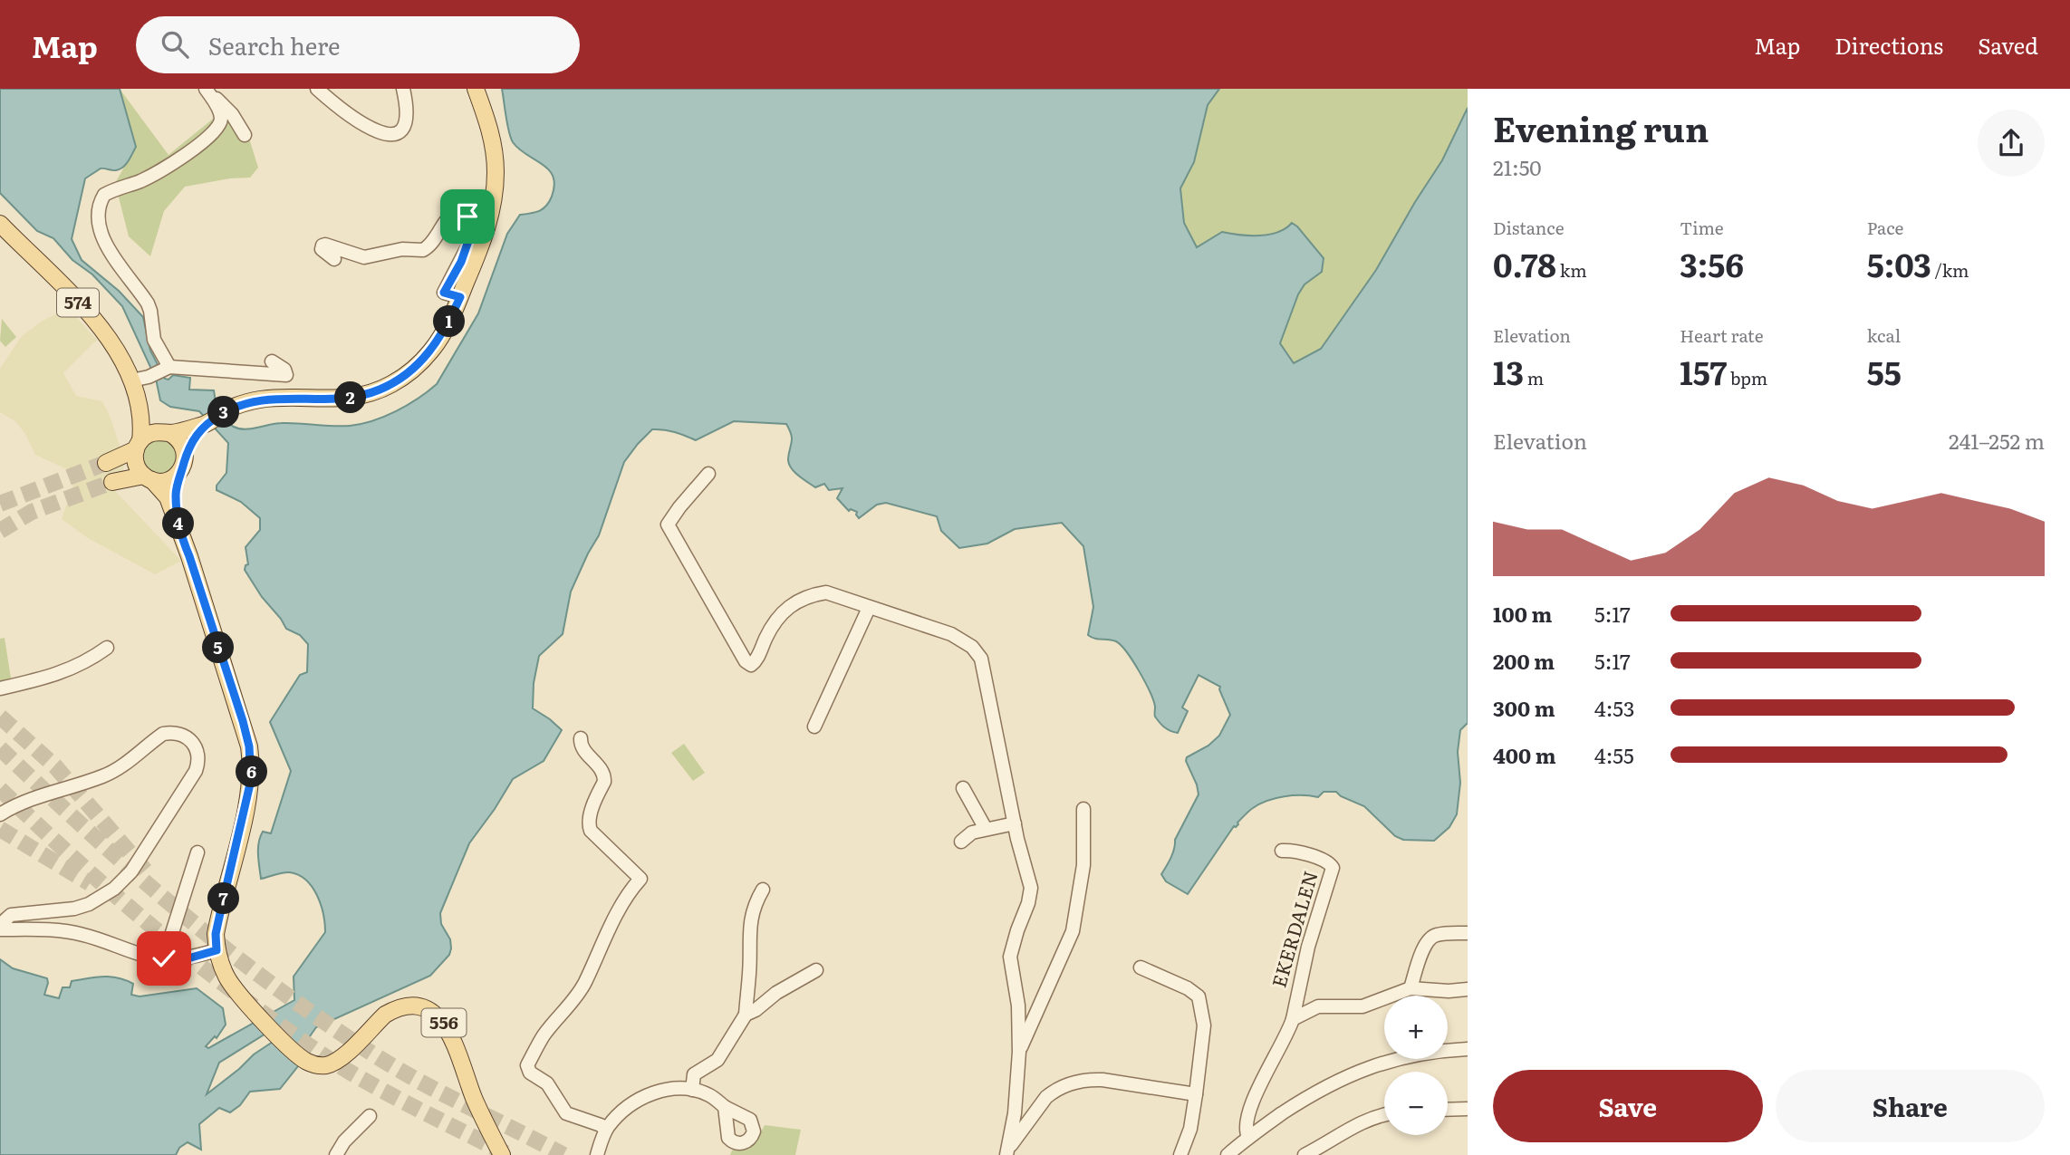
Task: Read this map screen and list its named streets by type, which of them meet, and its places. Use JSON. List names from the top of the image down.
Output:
{
  "streets": {
    "main road": ["574", "556"],
    "street": ["EKERDALEN"]
  },
  "crossings": [
    ["574", "556"]
  ],
  "page": {
    "header": "Map",
    "search": "Search here",
    "nav": ["Map", "Directions", "Saved"],
    "heading": ["Evening run", "21:50"],
    "stats": [
      ["Distance", "0.78 km"],
      ["Time", "3:56"],
      ["Pace", "5:03 /km"],
      ["Elevation", "13 m"],
      ["Heart rate", "157 bpm"],
      ["kcal", "55"]
    ],
    "pins": [
      "1",
      "2",
      "3",
      "4",
      "5",
      "6",
      "7"
    ],
    "chart": ["Elevation", "241–252 m"],
    "list": [
      {
        "name": "100 m",
        "note": "5:17"
      },
      {
        "name": "200 m",
        "note": "5:17"
      },
      {
        "name": "300 m",
        "note": "4:53"
      },
      {
        "name": "400 m",
        "note": "4:55"
      }
    ],
    "map_buttons": ["+", "−"],
    "buttons": ["Save", "Share"]
  }
}
